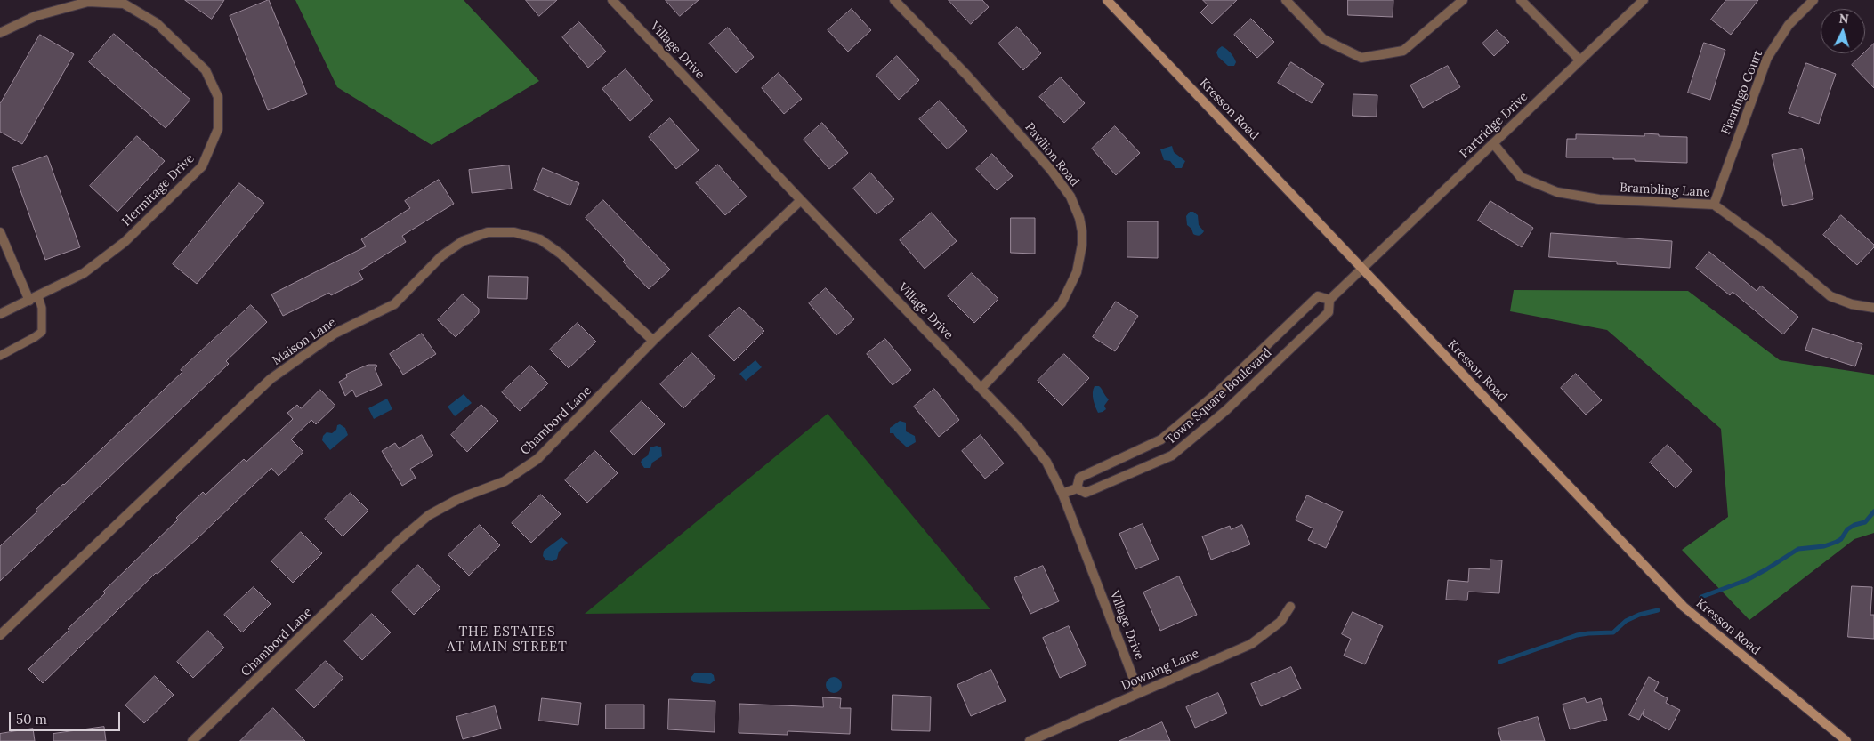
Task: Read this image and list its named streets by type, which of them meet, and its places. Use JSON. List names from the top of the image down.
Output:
{
  "streets": {
    "main road": ["Kresson Road"],
    "street": [
      "Village Drive",
      "Flamingo Court",
      "Partridge Drive",
      "Pavilion Road",
      "Hermitage Drive",
      "Brambling Lane",
      "Maison Lane",
      "Town Square Boulevard",
      "Chambord Lane",
      "Downing Lane"
    ]
  },
  "crossings": [
    ["Village Drive", "Pavilion Road"],
    ["Village Drive", "Town Square Boulevard"],
    ["Village Drive", "Chambord Lane"],
    ["Village Drive", "Downing Lane"],
    ["Flamingo Court", "Brambling Lane"],
    ["Kresson Road", "Partridge Drive"],
    ["Kresson Road", "Town Square Boulevard"],
    ["Partridge Drive", "Brambling Lane"],
    ["Partridge Drive", "Town Square Boulevard"],
    ["Maison Lane", "Chambord Lane"]
  ],
  "districts": ["THE ESTATES AT MAIN STREET"],
  "scale_bar": "50 m",
  "north": "top"
}
